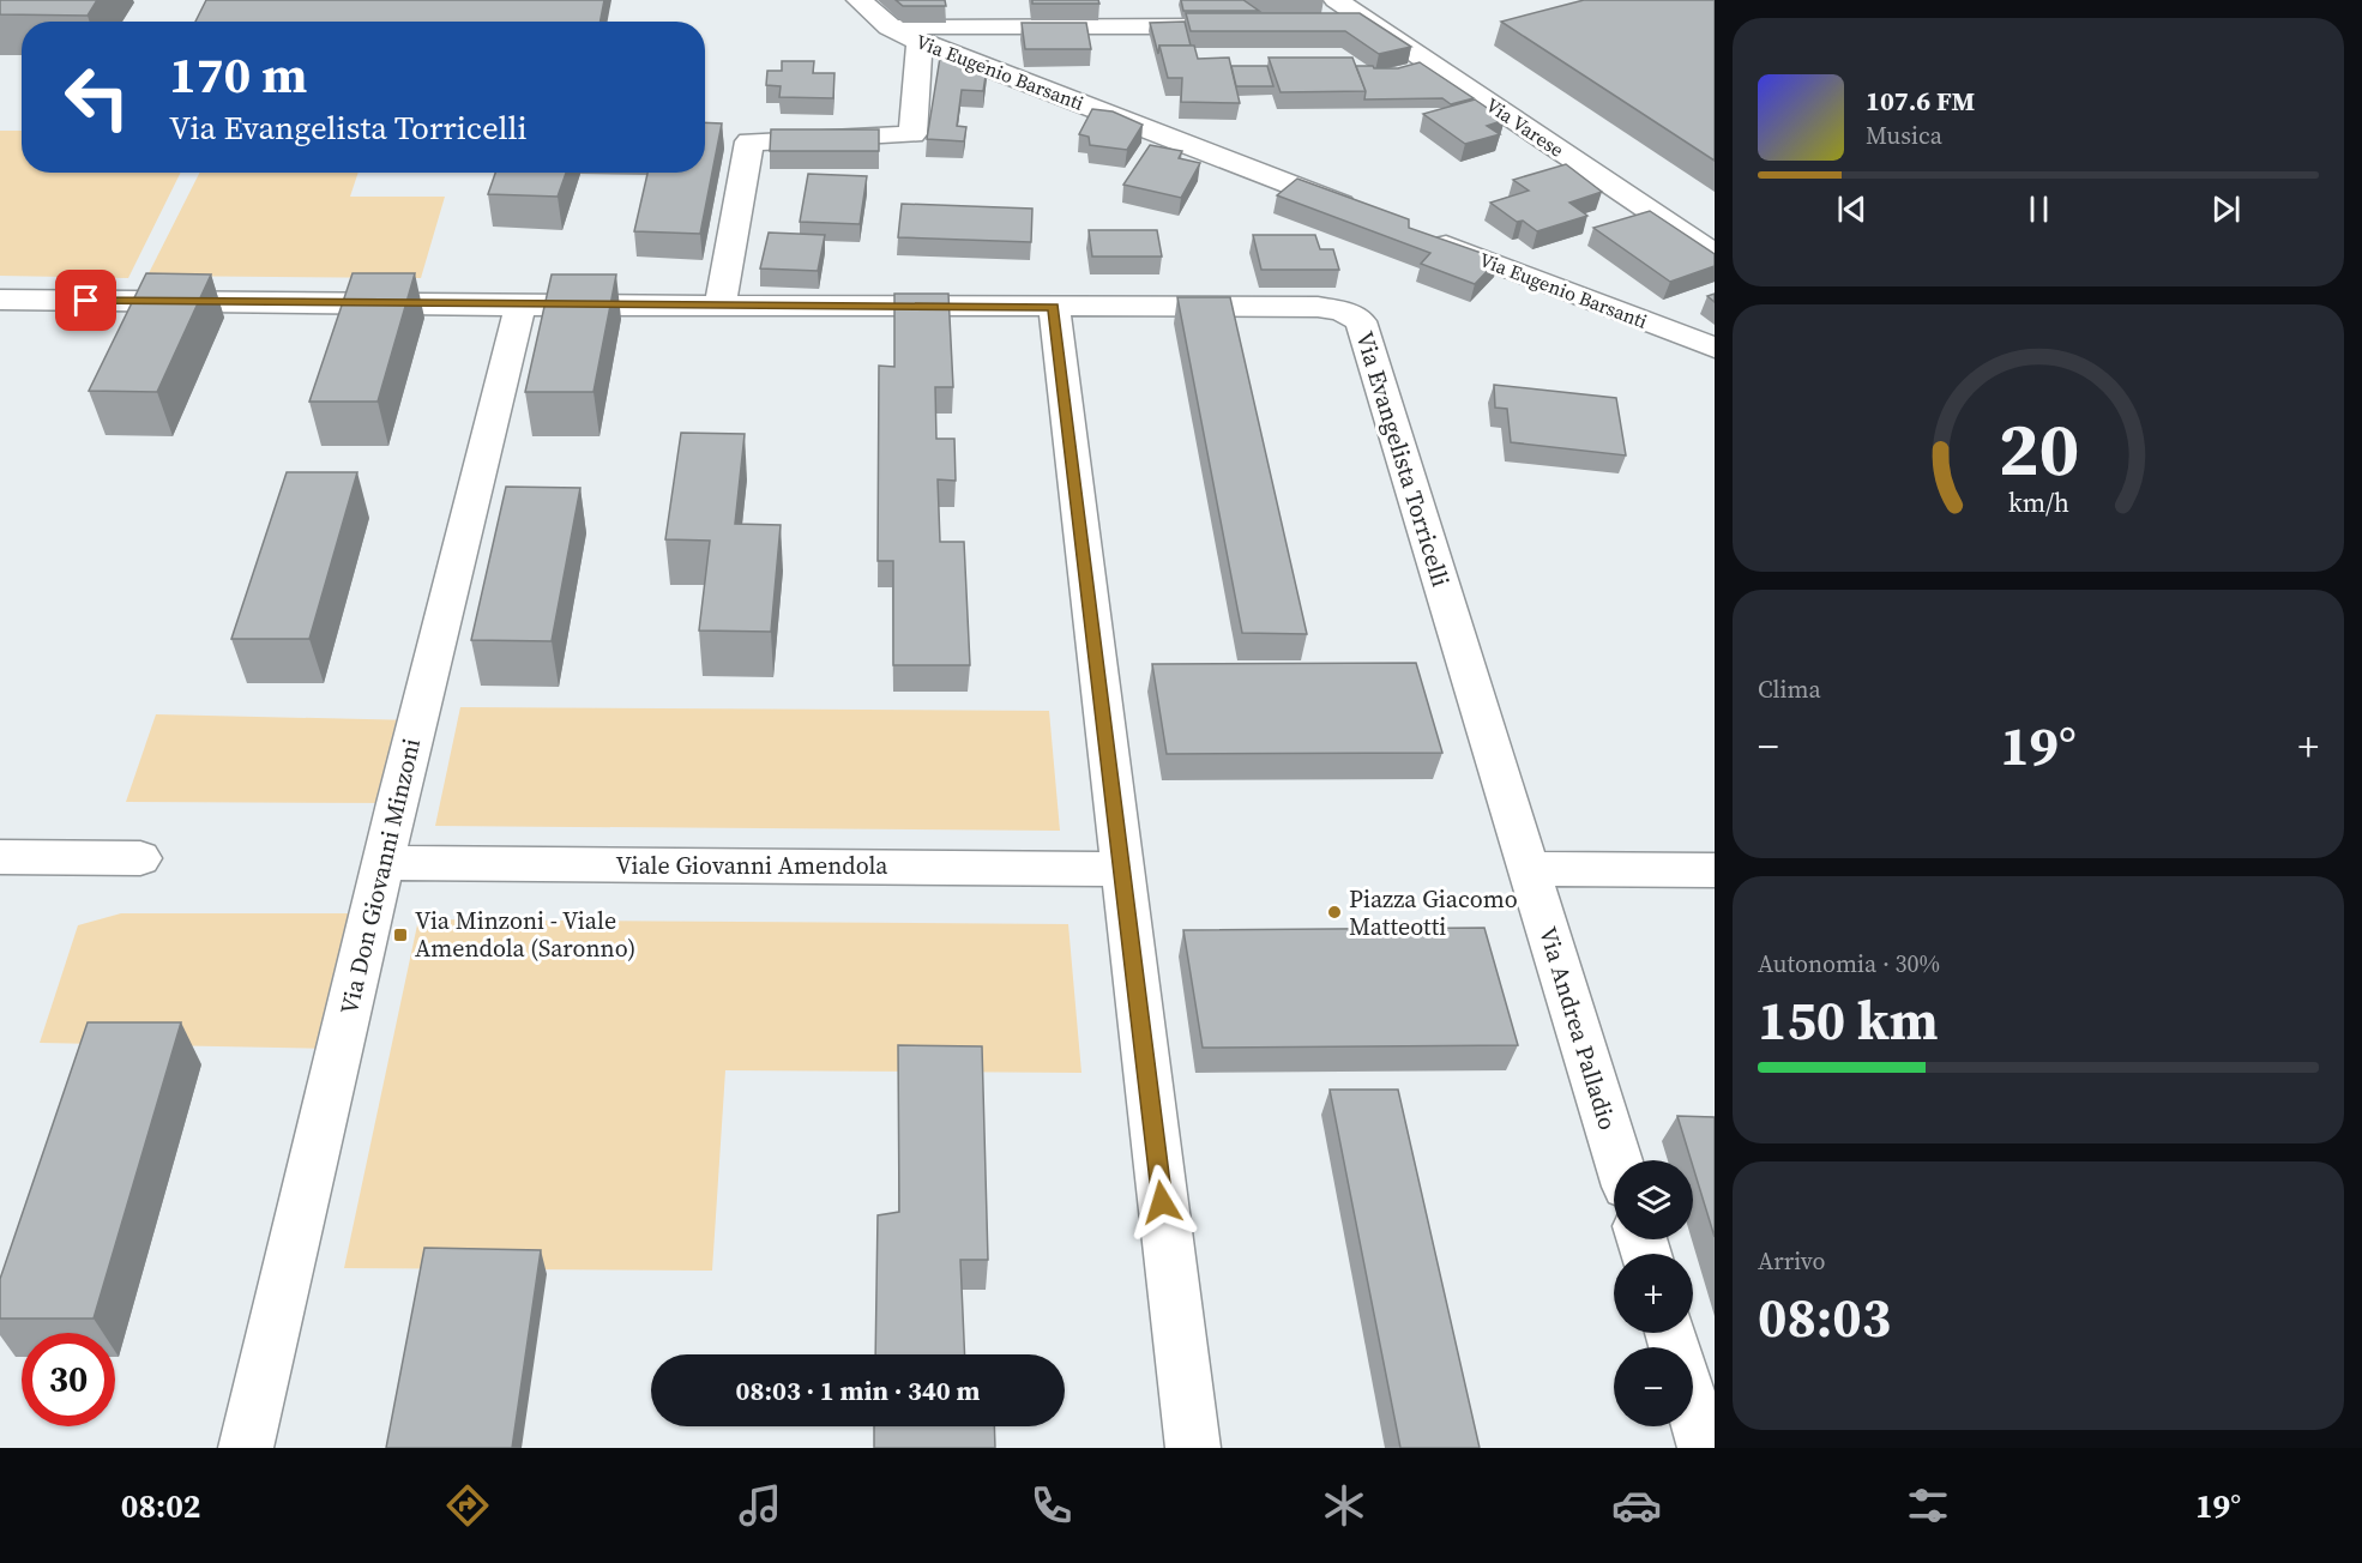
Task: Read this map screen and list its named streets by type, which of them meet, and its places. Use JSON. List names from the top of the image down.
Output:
{
  "streets": {
    "street": [
      "Via Eugenio Barsanti",
      "Via Varese",
      "Via Evangelista Torricelli",
      "Viale Giovanni Amendola",
      "Via Don Giovanni Minzoni",
      "Via Andrea Palladio"
    ]
  },
  "crossings": [
    ["Via Evangelista Torricelli", "Via Don Giovanni Minzoni"],
    ["Via Evangelista Torricelli", "Via Andrea Palladio"],
    ["Viale Giovanni Amendola", "Via Don Giovanni Minzoni"]
  ],
  "places": {
    "other": ["Piazza Giacomo Matteotti"],
    "transit": ["Via Minzoni - Viale Amendola (Saronno)"]
  },
  "page": {
    "turn": ["170 m", "Via Evangelista Torricelli"],
    "song": ["107.6 FM", "Musica"],
    "tile": [
      "Clima",
      ["Autonomia · 30%", "150 km"],
      ["Arrivo", "08:03"]
    ],
    "heat": ["−", "19°", "+"],
    "map_buttons": ["+", "−"],
    "limit": "30",
    "trip": "08:03 · 1 min · 340 m",
    "tabs": ["08:02", "19°"],
    "gauge": ["20", "km/h"]
  }
}
